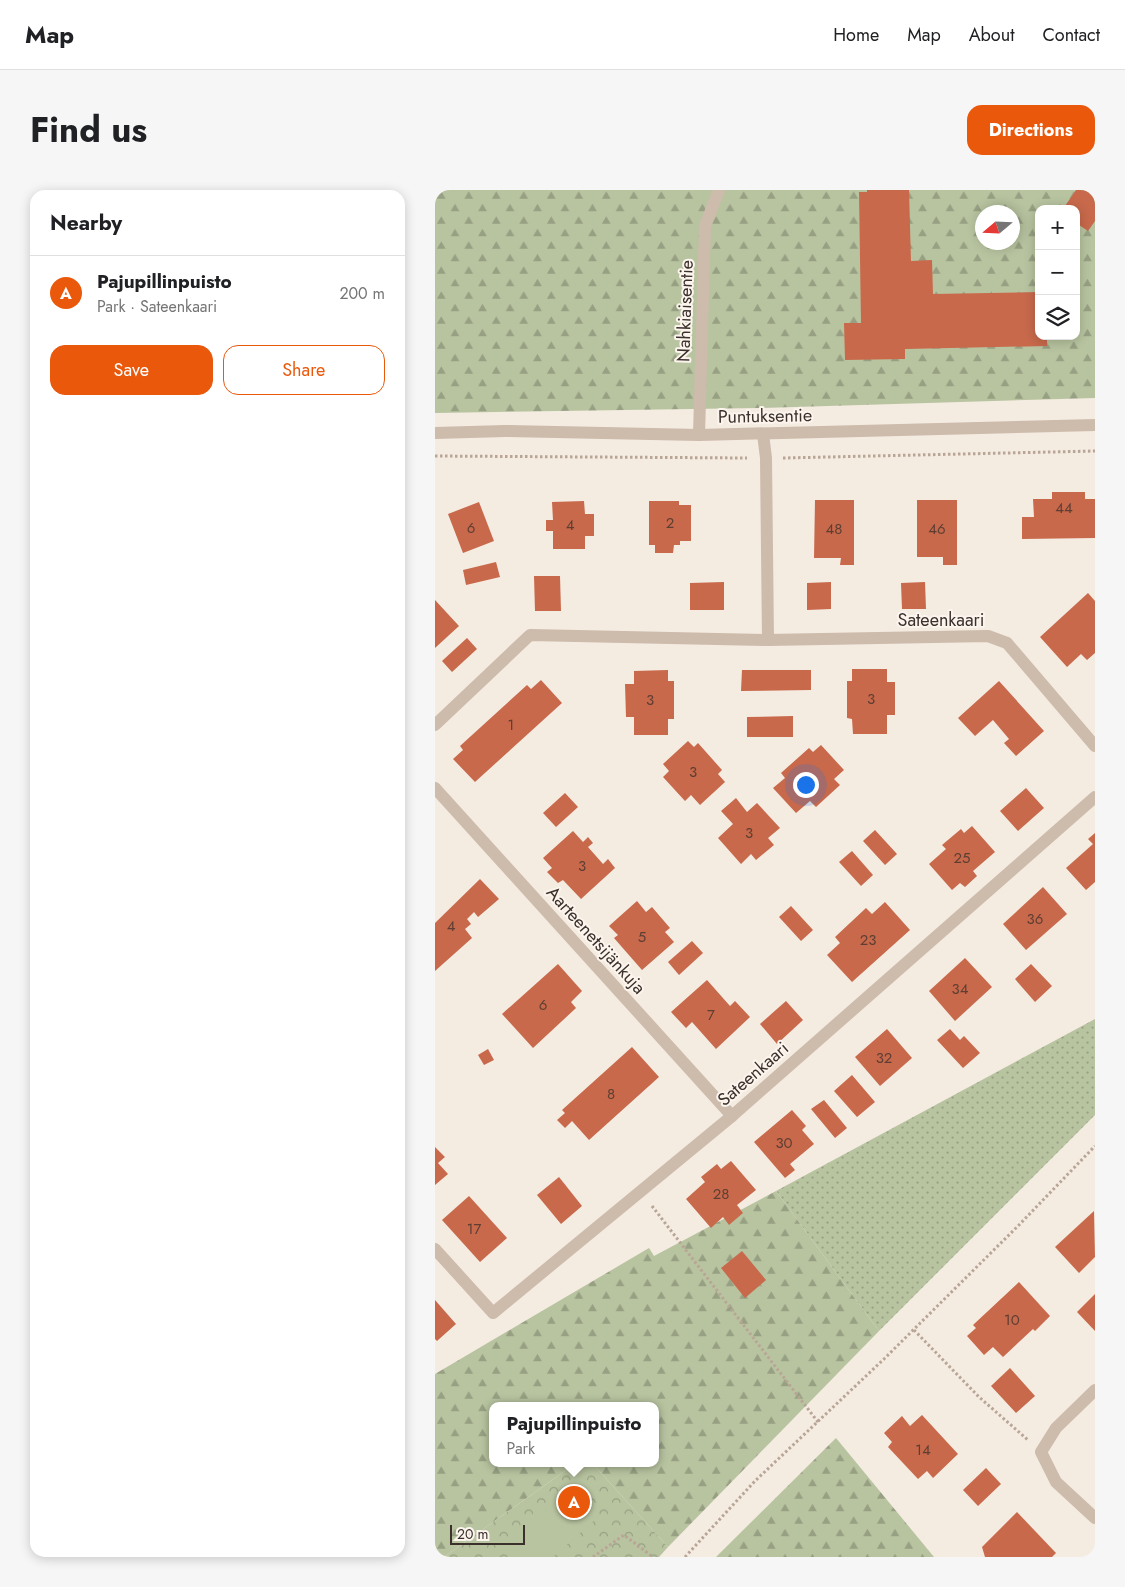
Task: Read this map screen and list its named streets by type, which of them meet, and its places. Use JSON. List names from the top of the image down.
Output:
{
  "streets": {
    "street": [
      "Nahkiaisentie",
      "Puntuksentie",
      "Sateenkaari",
      "Aarteenetsijänkuja"
    ]
  },
  "crossings": [
    ["Nahkiaisentie", "Puntuksentie"],
    ["Sateenkaari", "Aarteenetsijänkuja"]
  ],
  "house_numbers": [
    "44",
    "2",
    "4",
    "6",
    "48",
    "46",
    "3",
    "3",
    "1",
    "3",
    "3",
    "25",
    "3",
    "36",
    "4",
    "5",
    "23",
    "34",
    "6",
    "7",
    "32",
    "8",
    "30",
    "28",
    "17",
    "10",
    "14"
  ],
  "scale_bar": "20 m",
  "north": "left",
  "page": {
    "header": "Map",
    "nav": [
      "Home",
      "Map",
      "About",
      "Contact"
    ],
    "title": "Find us",
    "buttons": [
      "Directions",
      ["Save", "Share"]
    ],
    "heading": "Nearby",
    "map_buttons": ["+", "−"],
    "list": [
      {
        "mark": "A",
        "name": "Pajupillinpuisto",
        "note": "Park · Sateenkaari",
        "value": "200 m"
      }
    ],
    "popup": ["Pajupillinpuisto", "Park"],
    "pins": "A",
    "scale": "20 m"
  }
}
